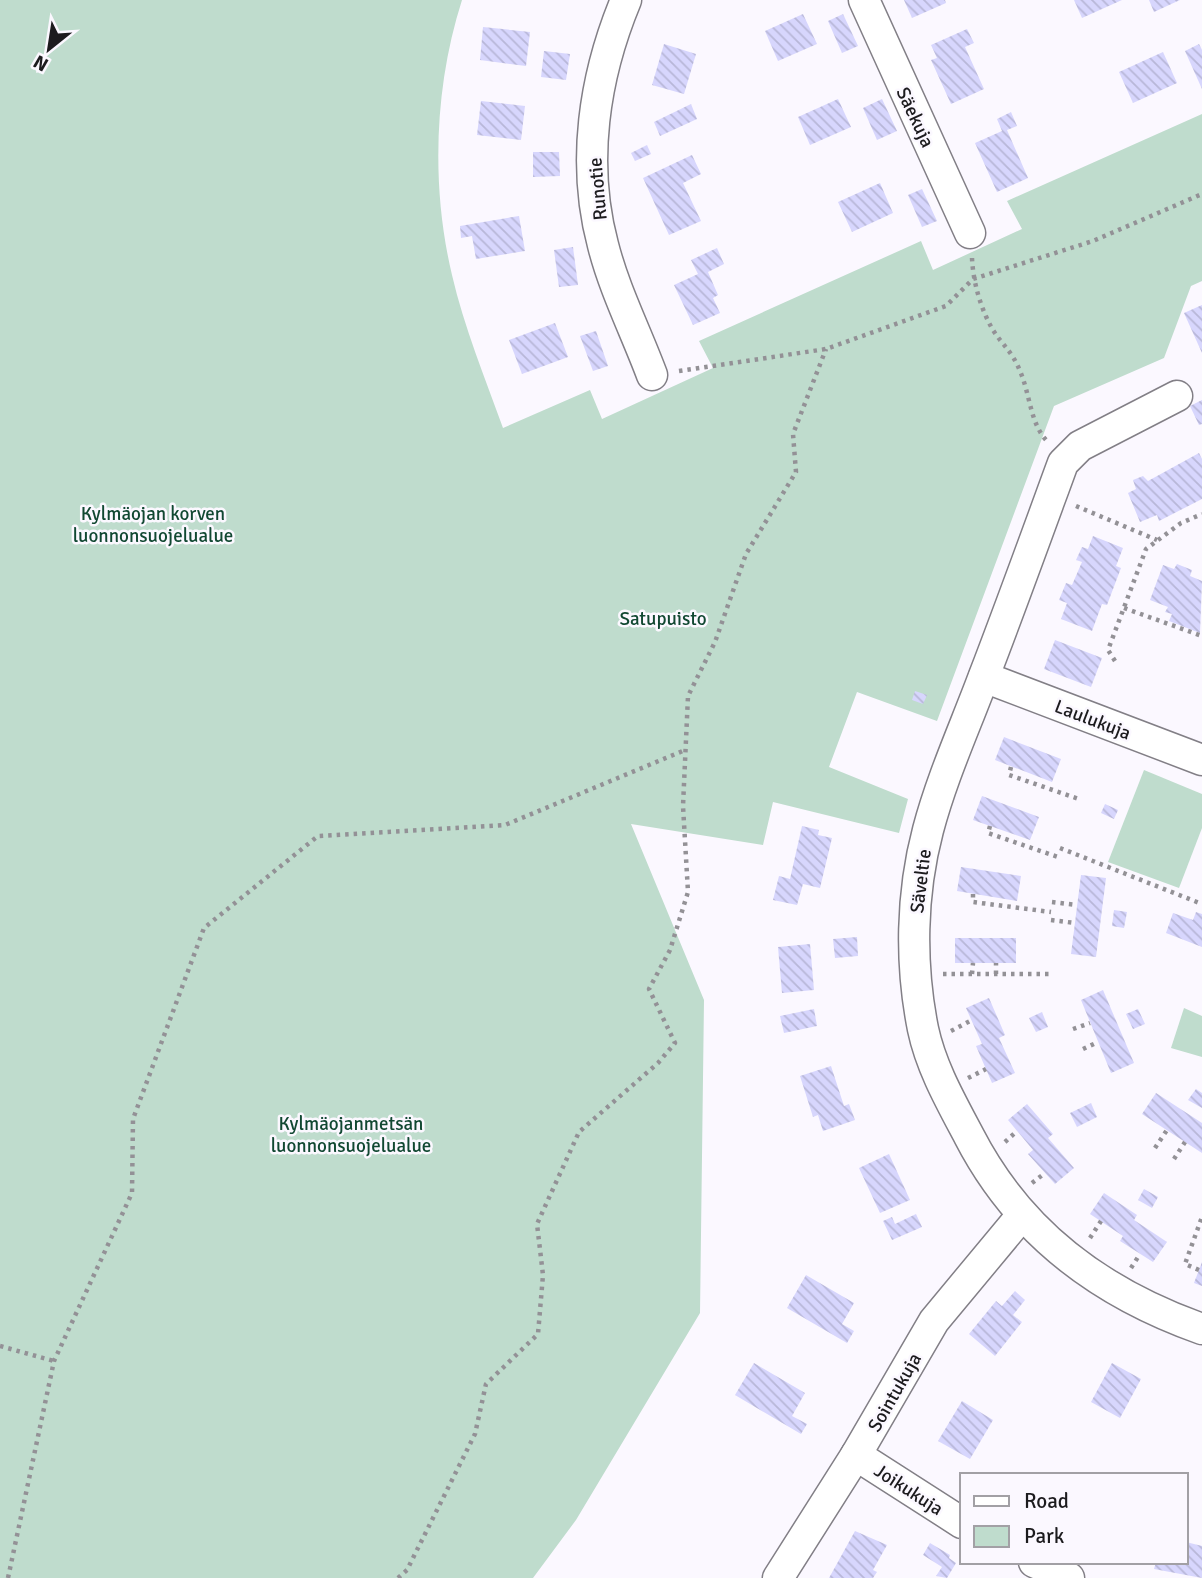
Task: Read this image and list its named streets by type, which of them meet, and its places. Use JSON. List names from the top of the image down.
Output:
{
  "streets": {
    "street": [
      "Säekuja",
      "Runotie",
      "Laulukuja",
      "Säveltie",
      "Sointukuja",
      "Joikukuja"
    ]
  },
  "crossings": [
    ["Laulukuja", "Säveltie"],
    ["Säveltie", "Sointukuja"],
    ["Sointukuja", "Joikukuja"]
  ],
  "parks": ["Kylmäojan korven luonnonsuojelualue", "Satupuisto", "Kylmäojanmetsän luonnonsuojelualue"],
  "legend": ["Road", "Park"],
  "north": "bottom left"
}
